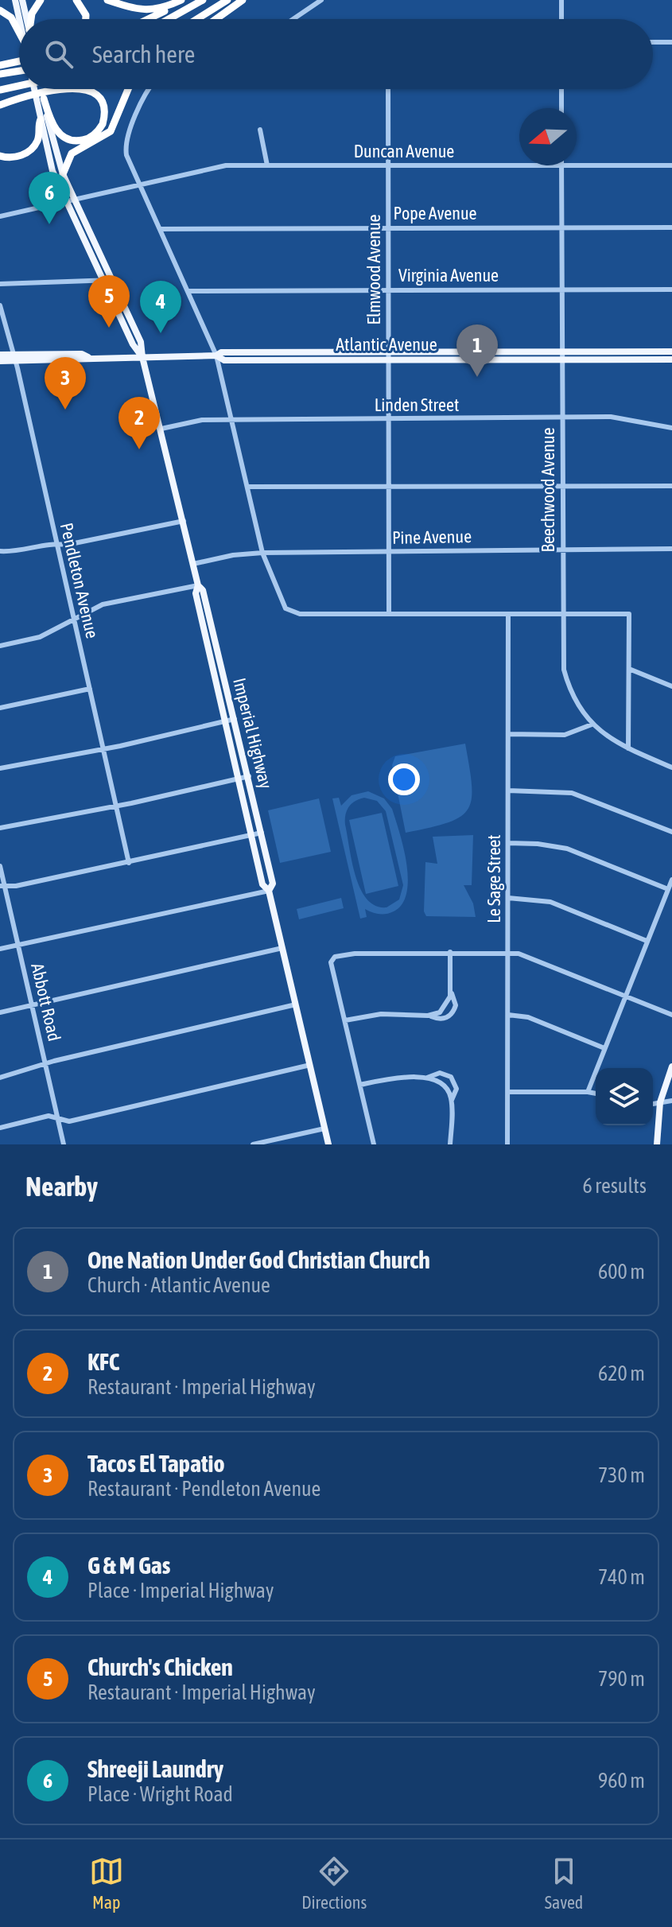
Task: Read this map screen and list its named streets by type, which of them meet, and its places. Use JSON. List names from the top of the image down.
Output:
{
  "streets": {
    "main road": ["Atlantic Avenue", "Imperial Highway"],
    "street": [
      "Duncan Avenue",
      "Pope Avenue",
      "Elmwood Avenue",
      "Virginia Avenue",
      "Linden Street",
      "Beechwood Avenue",
      "Pine Avenue",
      "Pendleton Avenue",
      "Le Sage Street",
      "Abbott Road"
    ]
  },
  "crossings": [
    ["Duncan Avenue", "Elmwood Avenue"],
    ["Duncan Avenue", "Imperial Highway"],
    ["Pope Avenue", "Elmwood Avenue"],
    ["Pope Avenue", "Beechwood Avenue"],
    ["Elmwood Avenue", "Virginia Avenue"],
    ["Elmwood Avenue", "Atlantic Avenue"],
    ["Elmwood Avenue", "Linden Street"],
    ["Elmwood Avenue", "Pine Avenue"],
    ["Virginia Avenue", "Beechwood Avenue"],
    ["Atlantic Avenue", "Beechwood Avenue"],
    ["Atlantic Avenue", "Pendleton Avenue"],
    ["Atlantic Avenue", "Imperial Highway"],
    ["Linden Street", "Beechwood Avenue"],
    ["Linden Street", "Imperial Highway"],
    ["Beechwood Avenue", "Pine Avenue"],
    ["Pine Avenue", "Imperial Highway"]
  ],
  "north": "left",
  "page": {
    "search": "Search here",
    "pins": [
      "6",
      "5",
      "4",
      "1",
      "3",
      "2"
    ],
    "heading": ["Nearby", "6 results"],
    "list": [
      {
        "mark": "1",
        "name": "One Nation Under God Christian Church",
        "note": "Church · Atlantic Avenue",
        "value": "600 m"
      },
      {
        "mark": "2",
        "name": "KFC",
        "note": "Restaurant · Imperial Highway",
        "value": "620 m"
      },
      {
        "mark": "3",
        "name": "Tacos El Tapatio",
        "note": "Restaurant · Pendleton Avenue",
        "value": "730 m"
      },
      {
        "mark": "4",
        "name": "G & M Gas",
        "note": "Place · Imperial Highway",
        "value": "740 m"
      },
      {
        "mark": "5",
        "name": "Church's Chicken",
        "note": "Restaurant · Imperial Highway",
        "value": "790 m"
      },
      {
        "mark": "6",
        "name": "Shreeji Laundry",
        "note": "Place · Wright Road",
        "value": "960 m"
      }
    ],
    "nav": ["Map", "Directions", "Saved"]
  }
}
